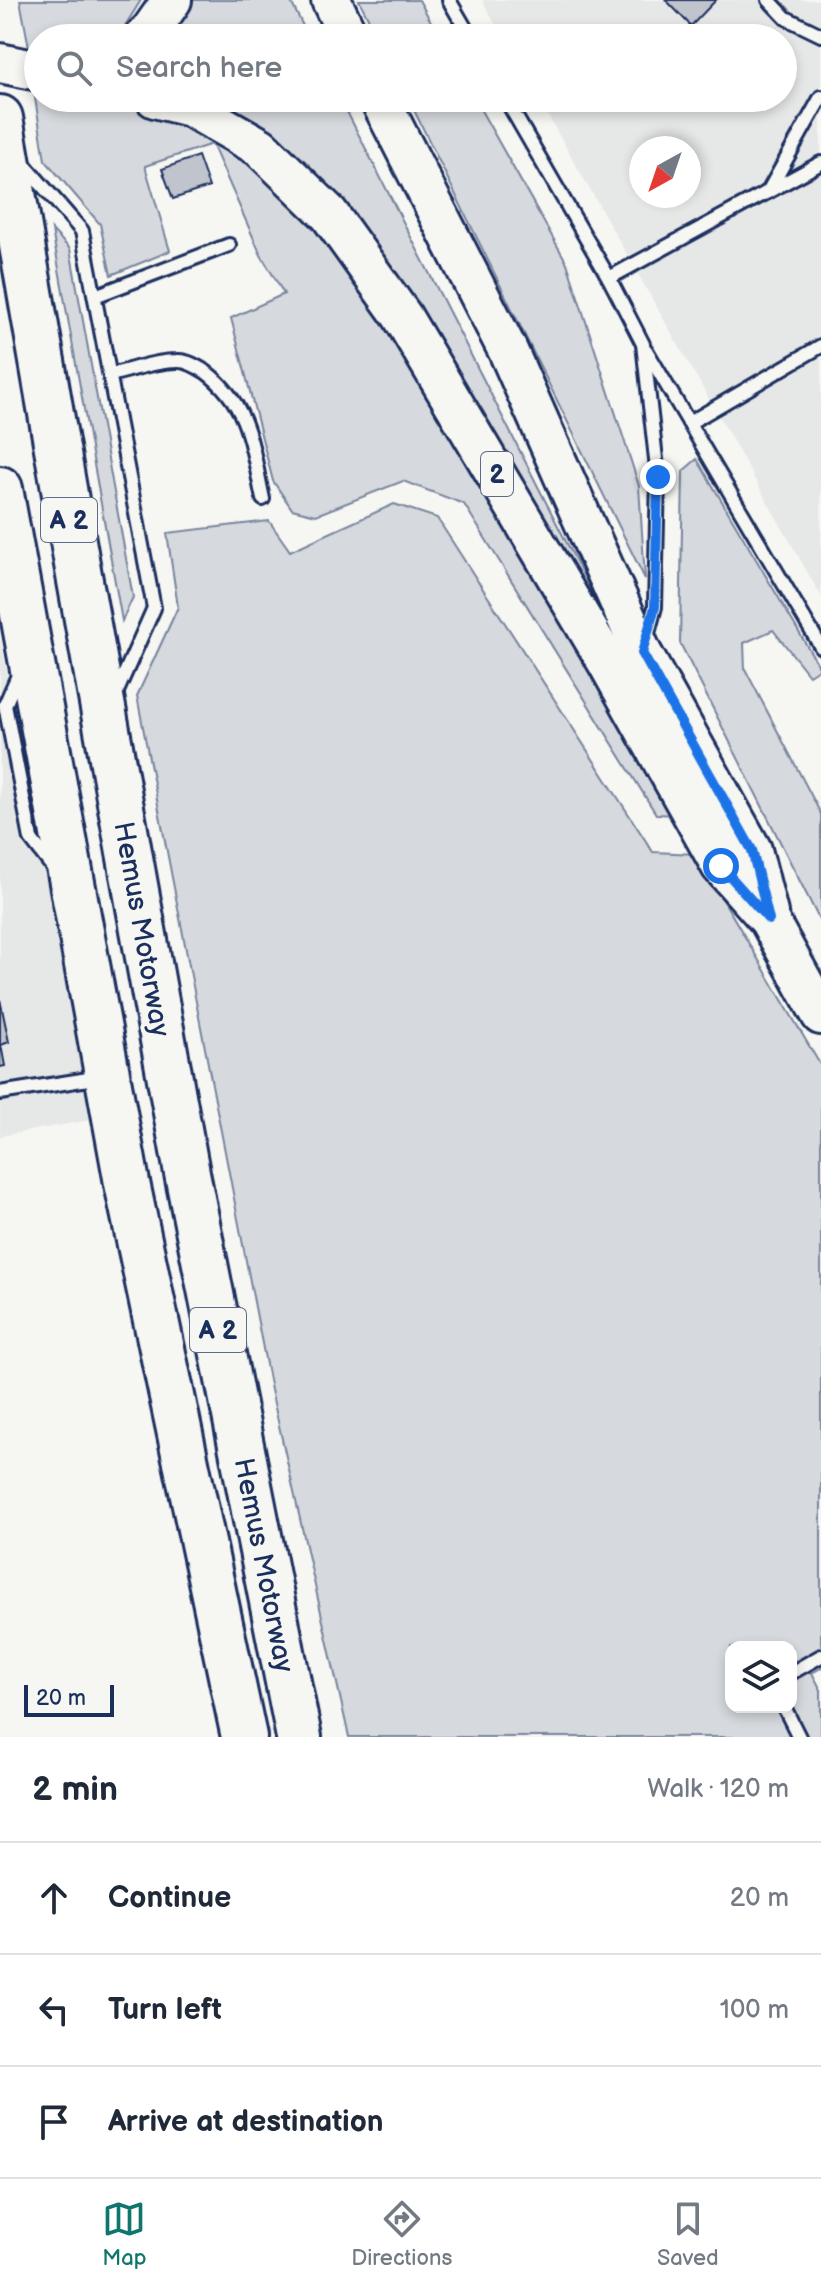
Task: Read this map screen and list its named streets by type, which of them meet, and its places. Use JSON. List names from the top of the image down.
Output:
{
  "streets": {
    "highway": ["A 2", "Hemus Motorway"],
    "main road": ["2"]
  },
  "scale_bar": "20 m",
  "north": "bottom left",
  "page": {
    "search": "Search here",
    "scale": "20 m",
    "heading": ["2 min", "Walk · 120 m"],
    "list": [
      ["Continue", "20 m"],
      ["Turn left", "100 m"],
      "Arrive at destination"
    ],
    "nav": ["Map", "Directions", "Saved"]
  }
}
